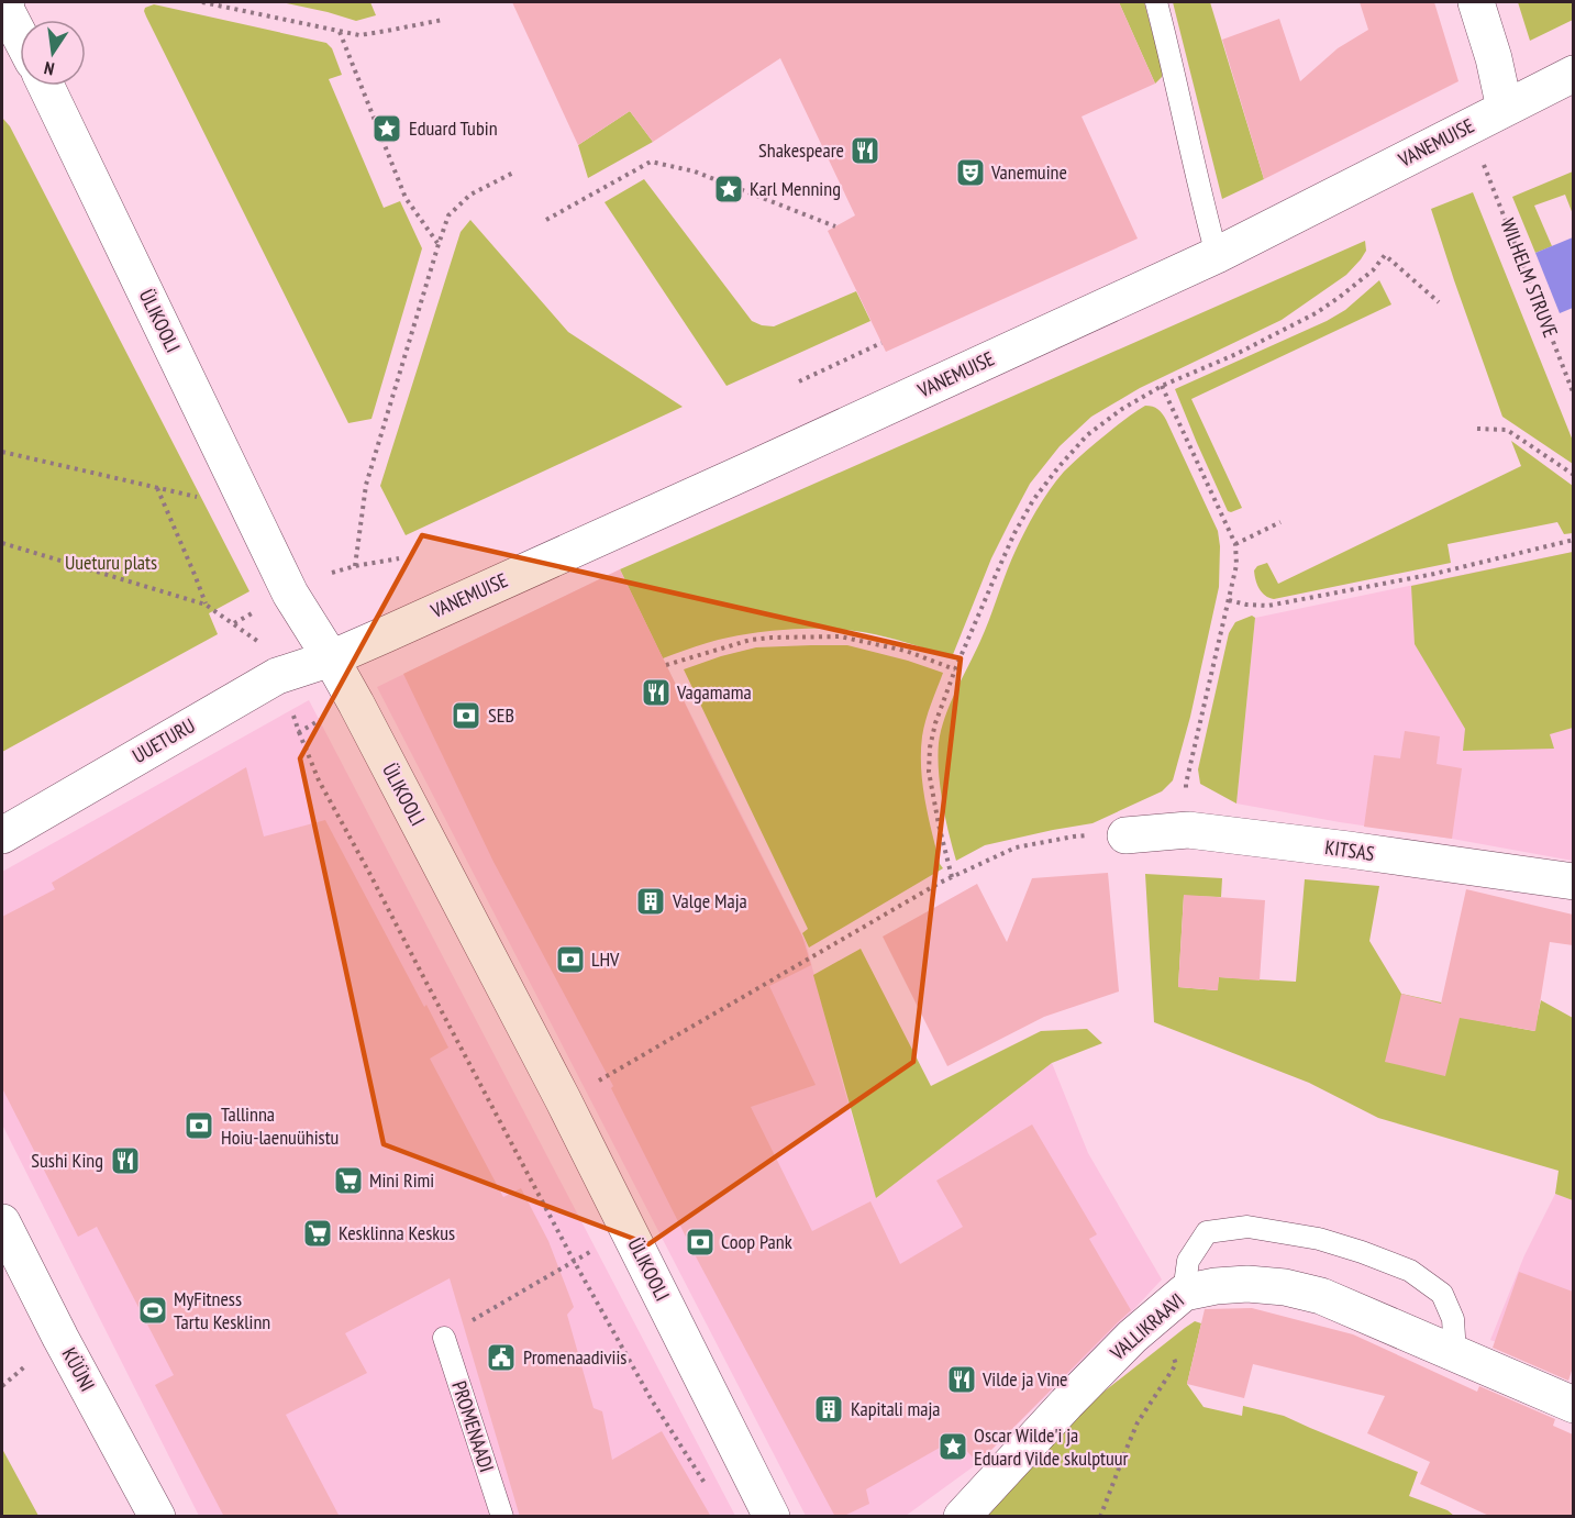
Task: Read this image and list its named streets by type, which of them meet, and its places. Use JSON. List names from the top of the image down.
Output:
{
  "streets": {
    "street": [
      "VANEMUISE",
      "ÜLIKOOLI",
      "UUETURU",
      "KITSAS",
      "VALLIKRAAVI",
      "KÜÜNI"
    ],
    "lane": ["PROMENAADI"],
    "path": ["WILHELM STRUVE"]
  },
  "crossings": [
    ["VANEMUISE", "ÜLIKOOLI"],
    ["VANEMUISE", "UUETURU"],
    ["ÜLIKOOLI", "UUETURU"]
  ],
  "parks": ["Uueturu plats"],
  "places": {
    "place": ["Eduard Tubin", "Karl Menning", "Oscar Wilde'i ja Eduard Vilde skulptuur"],
    "restaurant": [
      "Shakespeare",
      "Vagamama",
      "Sushi King",
      "Vilde ja Vine"
    ],
    "theatre": ["Vanemuine"],
    "bank": [
      "SEB",
      "LHV",
      "Tallinna Hoiu-laenuühistu",
      "Coop Pank"
    ],
    "building": ["Valge Maja", "Kapitali maja"],
    "supermarket": ["Mini Rimi", "Kesklinna Keskus"],
    "sports": ["MyFitness Tartu Kesklinn"],
    "public building": ["Promenaadiviis"]
  },
  "north": "bottom"
}
